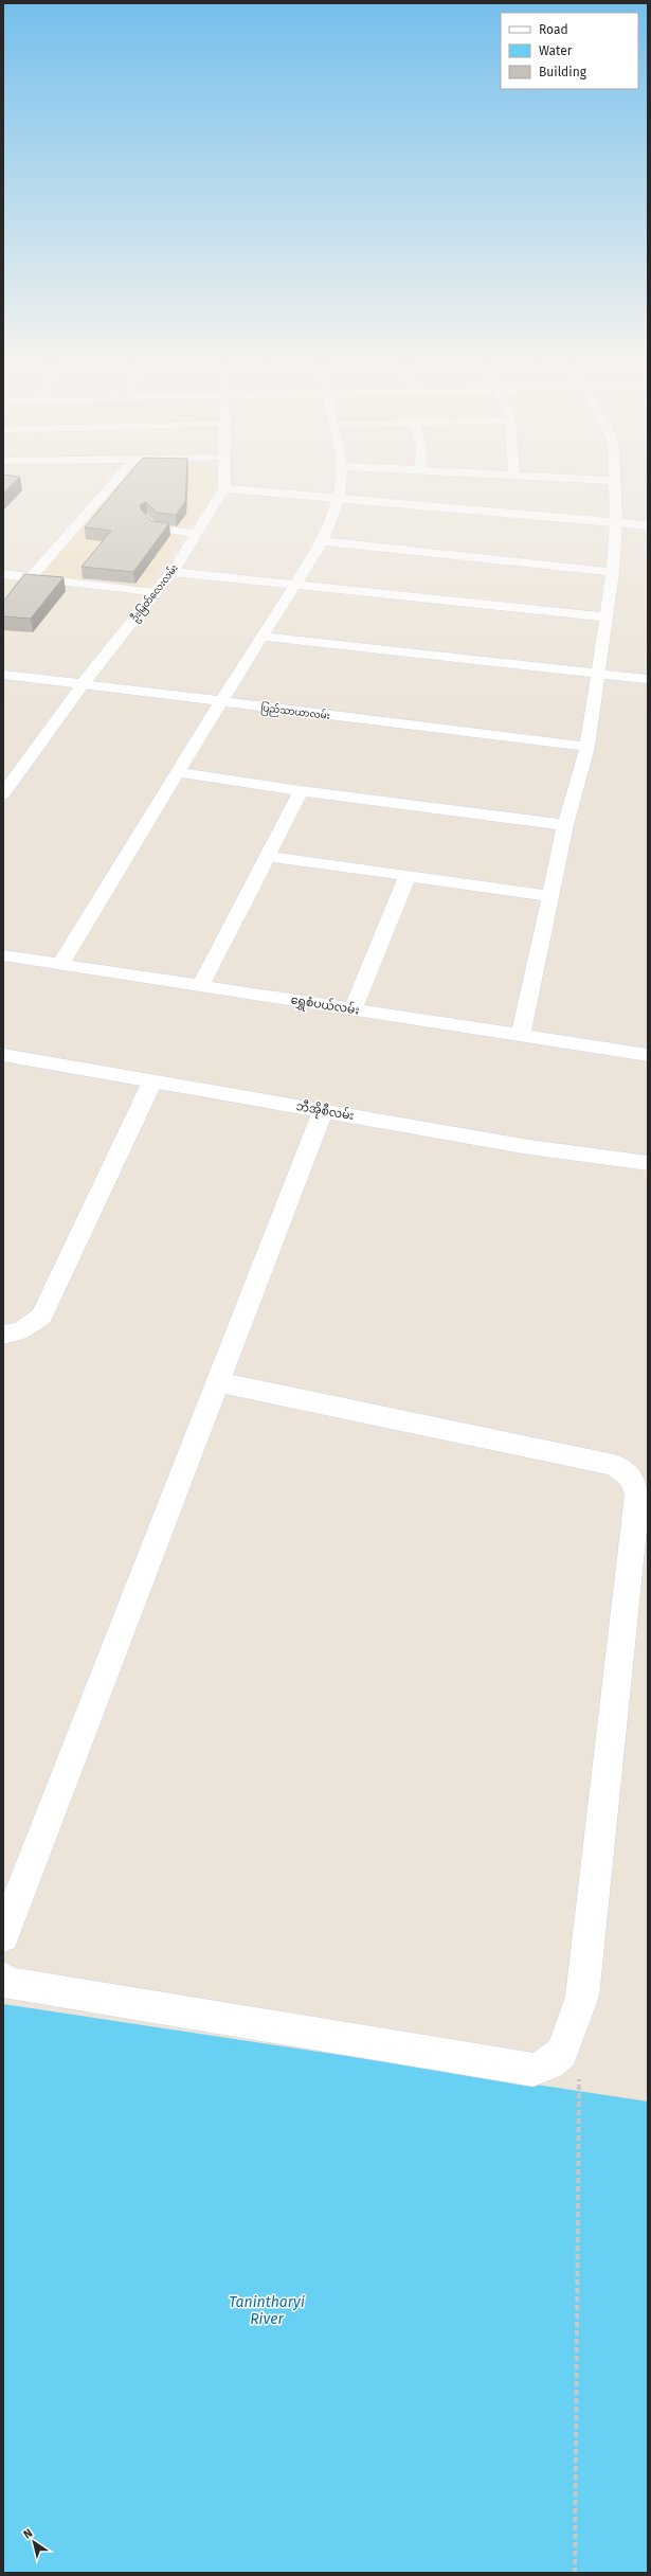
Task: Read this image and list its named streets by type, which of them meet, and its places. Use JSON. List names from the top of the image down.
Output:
{
  "streets": {
    "street": [
      "ဦးမြတ်လေးလမ်း",
      "ပြည်သာယာလမ်း",
      "ရွှေစံပယ်လမ်း",
      "ဘီအိုစီလမ်း"
    ]
  },
  "crossings": [
    ["ဦးမြတ်လေးလမ်း", "ပြည်သာယာလမ်း"]
  ],
  "water": ["Tanintharyi River"],
  "legend": ["Road", "Water", "Building"],
  "north": "top left"
}
